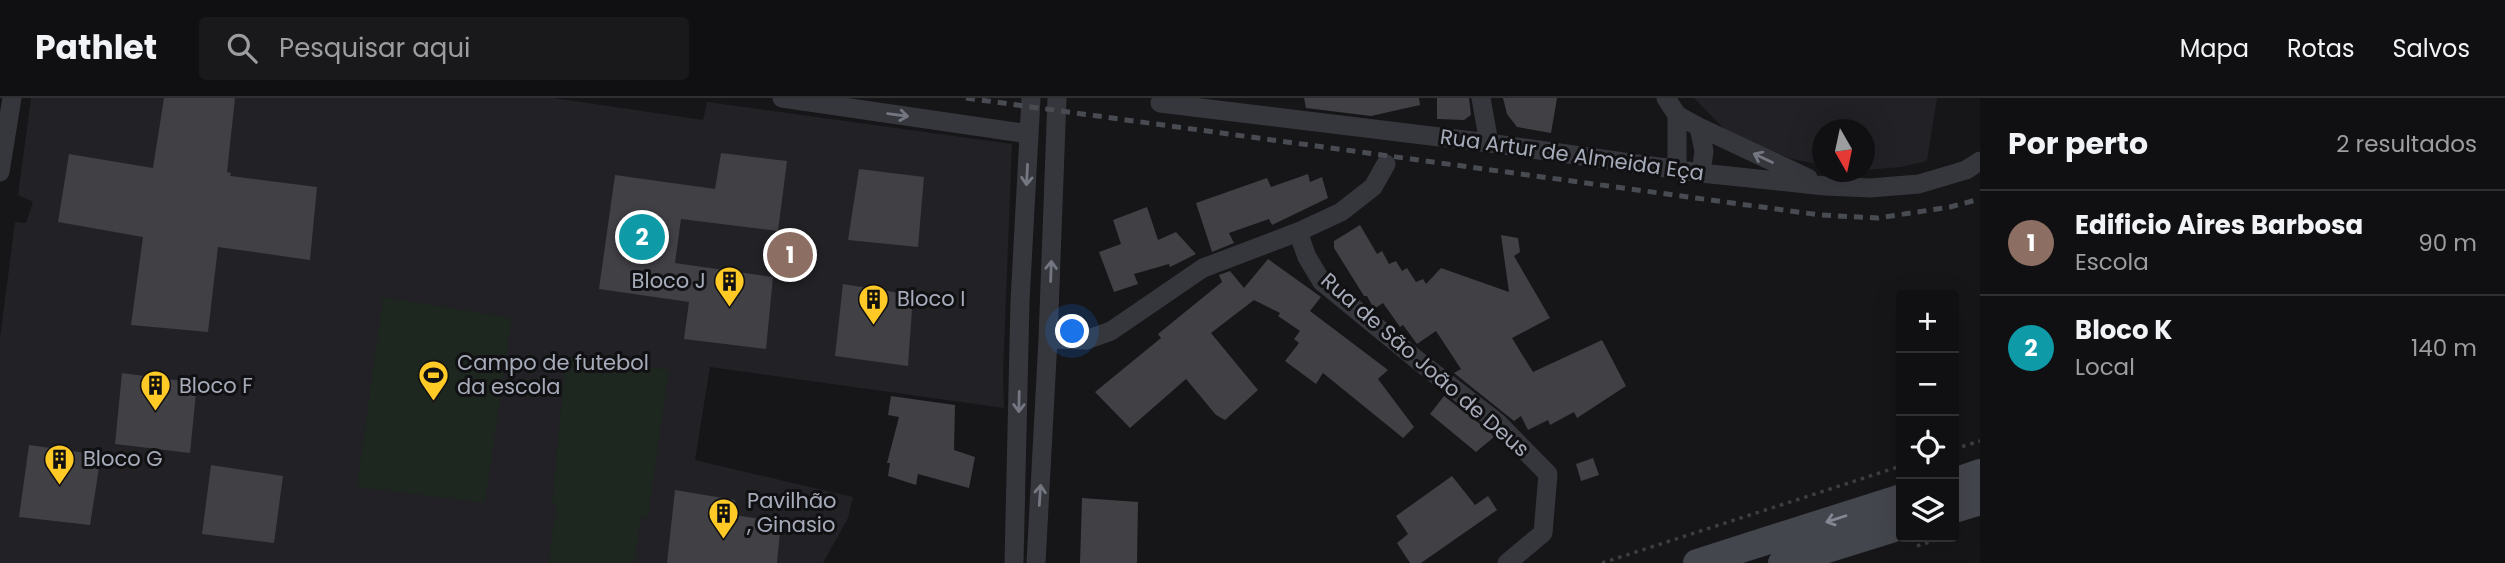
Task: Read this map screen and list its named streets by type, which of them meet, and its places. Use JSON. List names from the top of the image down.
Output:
{
  "streets": {
    "street": ["Rua Artur de Almeida Eça", "Rua de São João de Deus"]
  },
  "places": {
    "building": [
      "Bloco J",
      "Bloco I",
      "Bloco F",
      "Bloco G",
      "Pavilhão , Ginasio"
    ],
    "sports": ["Campo de futebol da escola"]
  },
  "north": "bottom",
  "page": {
    "header": "Pathlet",
    "search": "Pesquisar aqui",
    "nav": ["Mapa", "Rotas", "Salvos"],
    "heading": ["Por perto", "2 resultados"],
    "list": [
      {
        "mark": "1",
        "name": "Edificio Aires Barbosa",
        "note": "Escola",
        "value": "90 m"
      },
      {
        "mark": "2",
        "name": "Bloco K",
        "note": "Local",
        "value": "140 m"
      }
    ],
    "pins": ["2", "1"],
    "map_buttons": ["+", "−"]
  }
}
